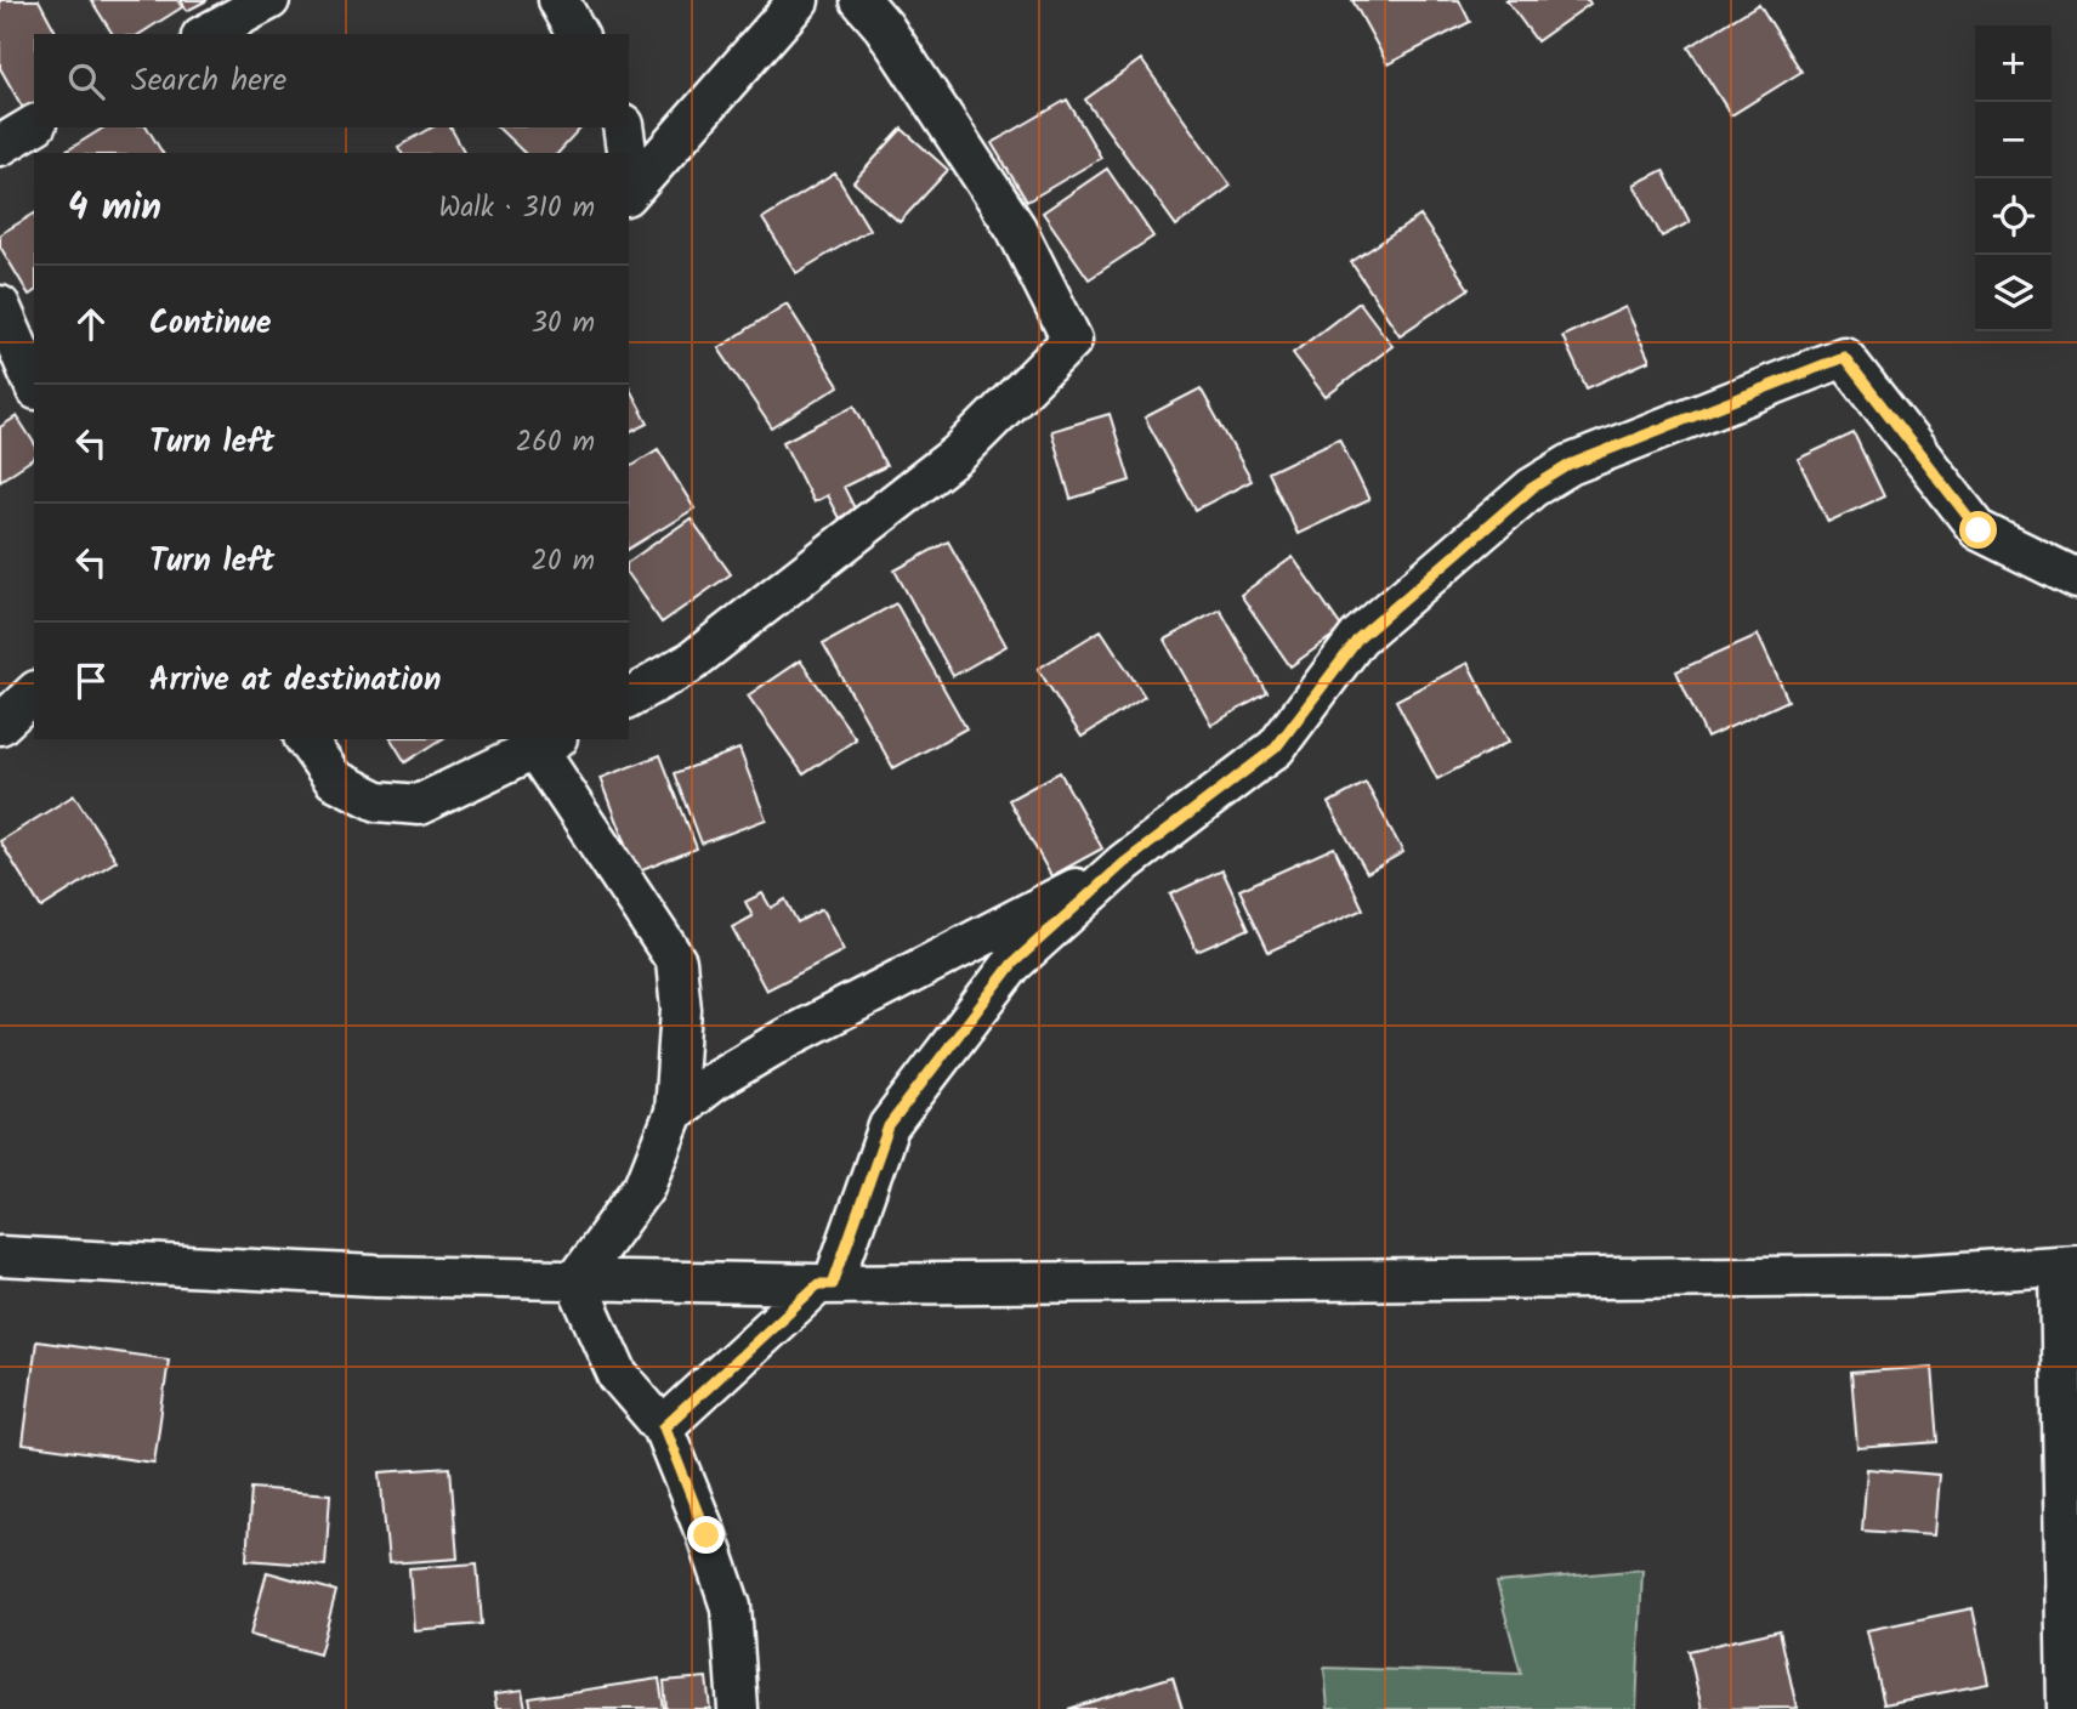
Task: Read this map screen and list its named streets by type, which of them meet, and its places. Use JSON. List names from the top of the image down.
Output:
{
  "page": {
    "map_buttons": ["+", "−"],
    "search": "Search here",
    "heading": ["4 min", "Walk · 310 m"],
    "list": [
      ["Continue", "30 m"],
      ["Turn left", "260 m"],
      ["Turn left", "20 m"],
      "Arrive at destination"
    ]
  }
}
